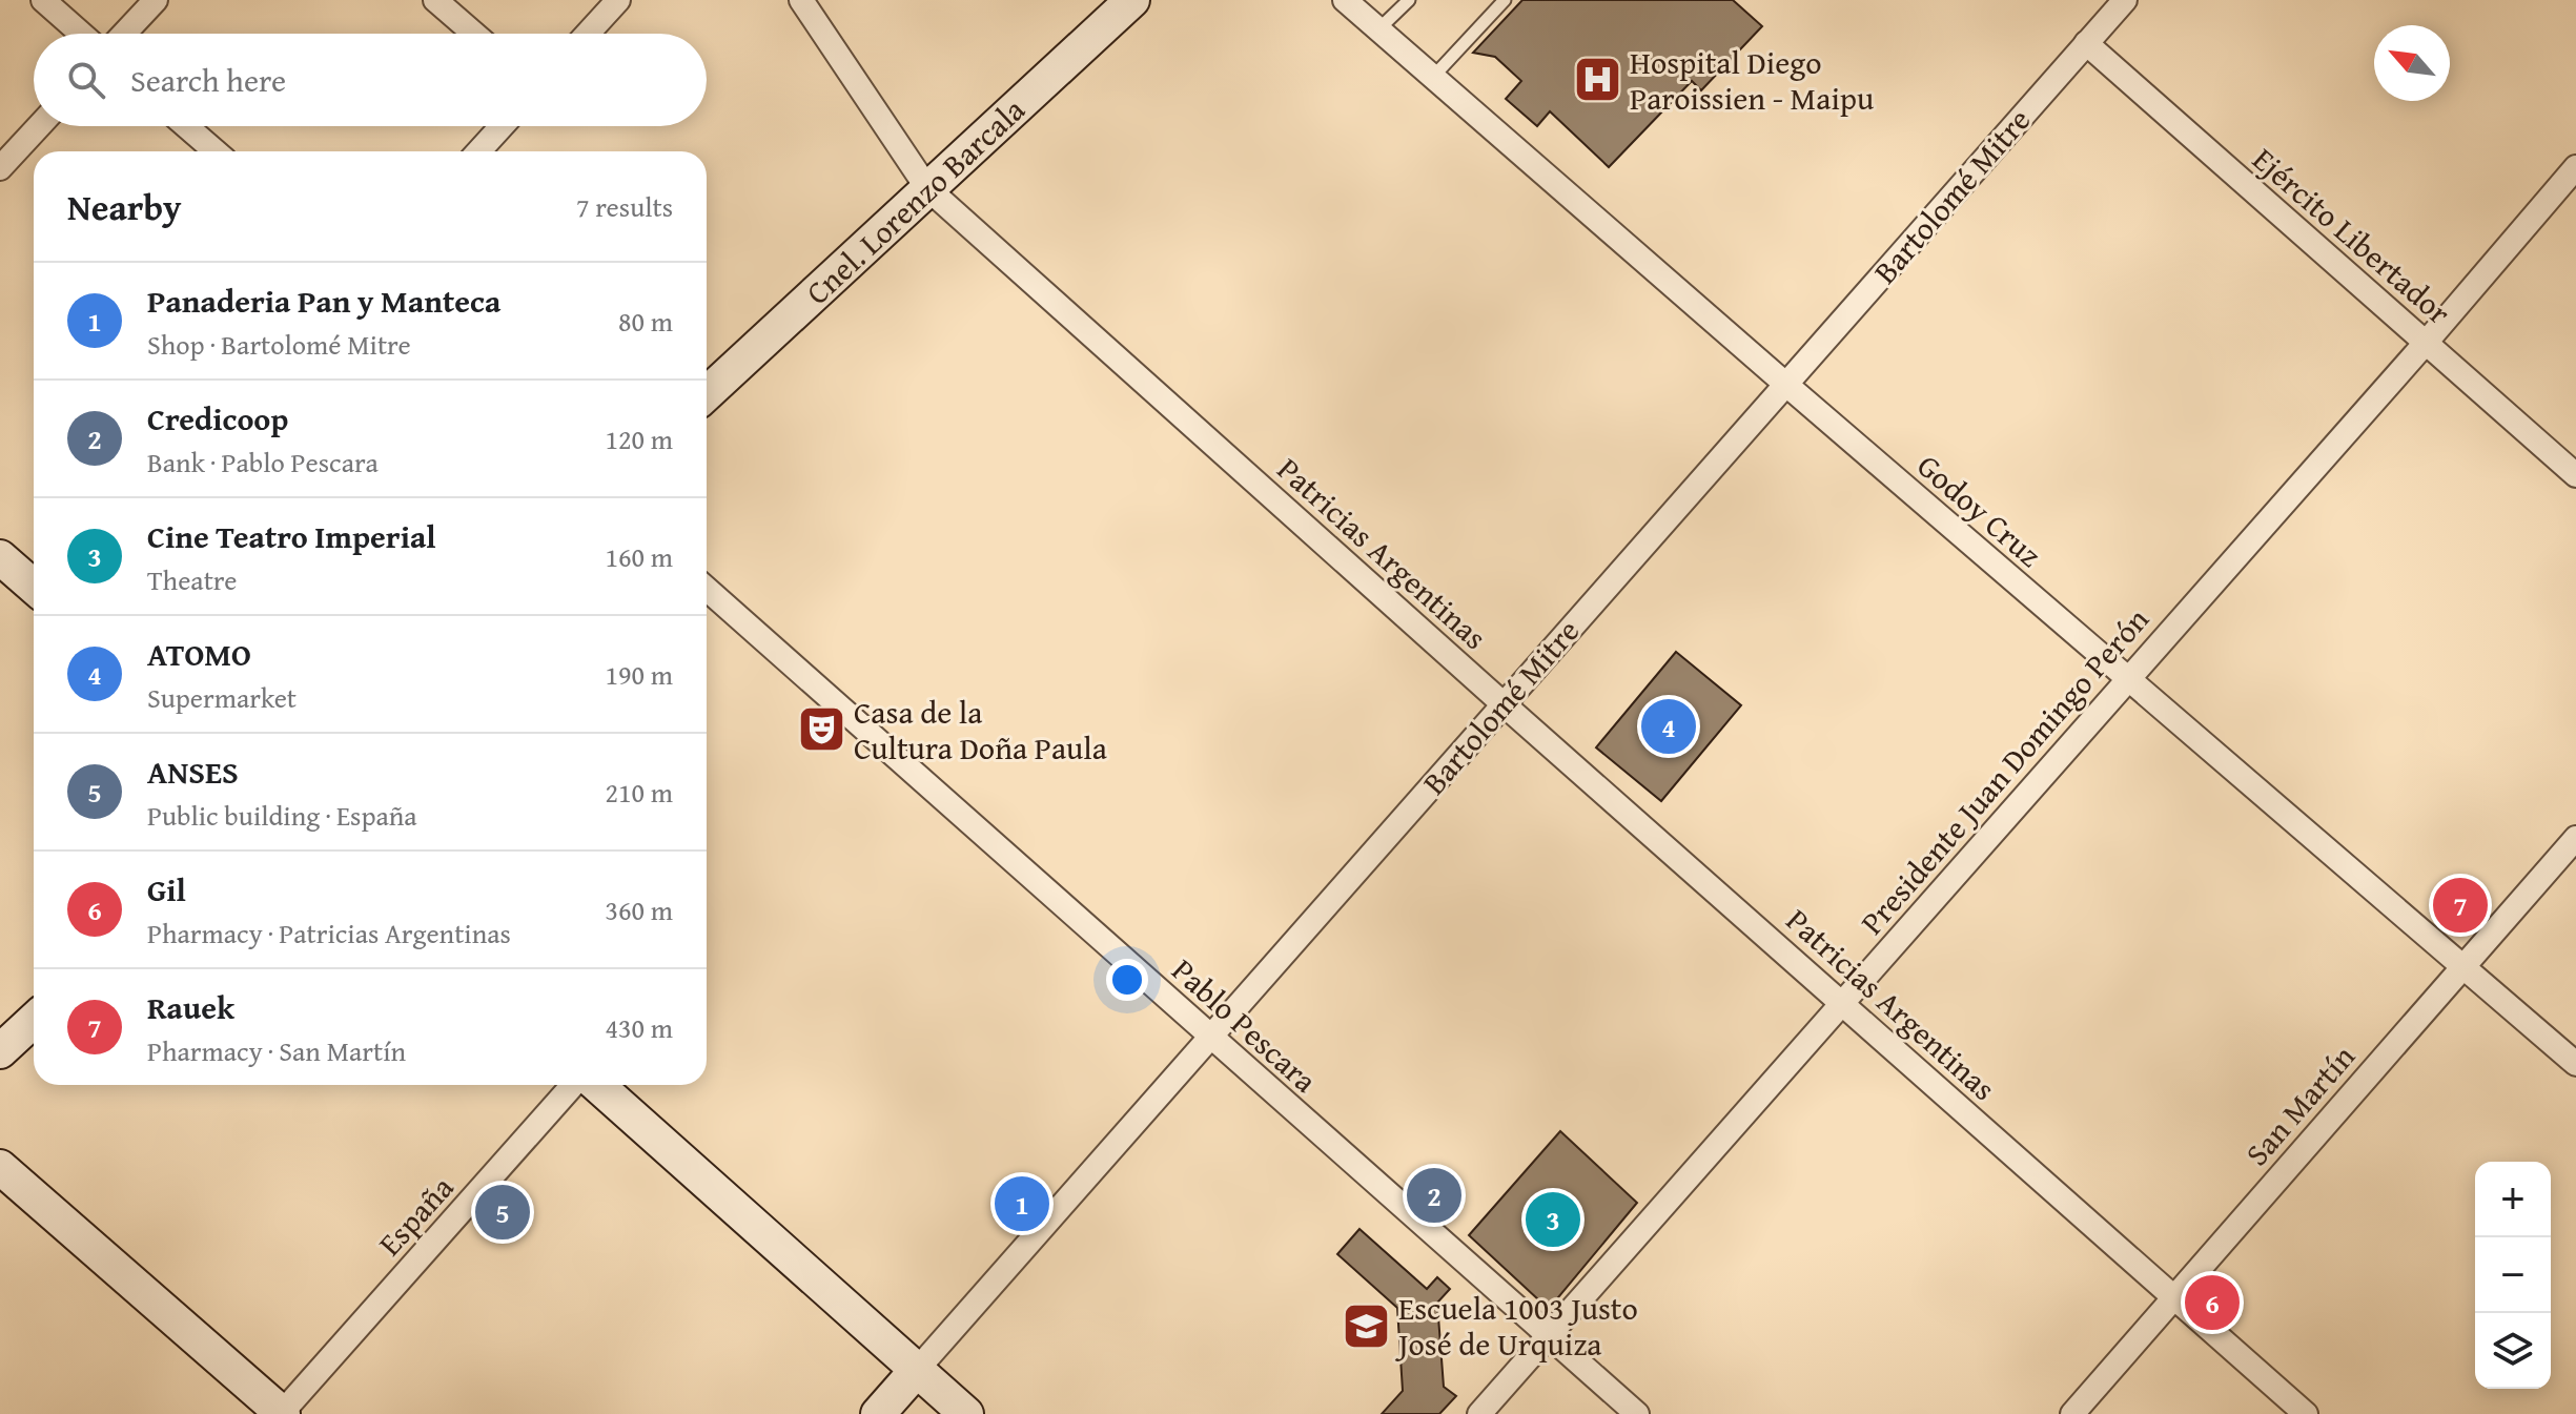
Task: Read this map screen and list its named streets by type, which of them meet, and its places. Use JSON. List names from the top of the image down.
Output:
{
  "streets": {
    "main road": ["Bartolomé Mitre", "Cnel. Lorenzo Barcala"],
    "street": [
      "Ejército Libertador",
      "Godoy Cruz",
      "Patricias Argentinas",
      "Presidente Juan Domingo Perón",
      "Pablo Pescara",
      "San Martín",
      "España"
    ]
  },
  "crossings": [
    ["Bartolomé Mitre", "Ejército Libertador"],
    ["Bartolomé Mitre", "Godoy Cruz"],
    ["Bartolomé Mitre", "Patricias Argentinas"],
    ["Bartolomé Mitre", "Pablo Pescara"],
    ["Cnel. Lorenzo Barcala", "Patricias Argentinas"],
    ["Ejército Libertador", "Presidente Juan Domingo Perón"],
    ["Godoy Cruz", "Presidente Juan Domingo Perón"],
    ["Godoy Cruz", "San Martín"],
    ["Patricias Argentinas", "Presidente Juan Domingo Perón"],
    ["Patricias Argentinas", "San Martín"],
    ["Presidente Juan Domingo Perón", "Pablo Pescara"]
  ],
  "places": {
    "hospital": ["Hospital Diego Paroissien - Maipu"],
    "theatre": ["Casa de la Cultura Doña Paula"],
    "school or university": ["Escuela 1003 Justo José de Urquiza"]
  },
  "north": "top left",
  "page": {
    "search": "Search here",
    "heading": ["Nearby", "7 results"],
    "list": [
      {
        "mark": "1",
        "name": "Panaderia Pan y Manteca",
        "note": "Shop · Bartolomé Mitre",
        "value": "80 m"
      },
      {
        "mark": "2",
        "name": "Credicoop",
        "note": "Bank · Pablo Pescara",
        "value": "120 m"
      },
      {
        "mark": "3",
        "name": "Cine Teatro Imperial",
        "note": "Theatre",
        "value": "160 m"
      },
      {
        "mark": "4",
        "name": "ATOMO",
        "note": "Supermarket",
        "value": "190 m"
      },
      {
        "mark": "5",
        "name": "ANSES",
        "note": "Public building · España",
        "value": "210 m"
      },
      {
        "mark": "6",
        "name": "Gil",
        "note": "Pharmacy · Patricias Argentinas",
        "value": "360 m"
      },
      {
        "mark": "7",
        "name": "Rauek",
        "note": "Pharmacy · San Martín",
        "value": "430 m"
      }
    ],
    "pins": [
      "4",
      "7",
      "2",
      "1",
      "5",
      "3",
      "6"
    ],
    "map_buttons": ["+", "−"]
  }
}
